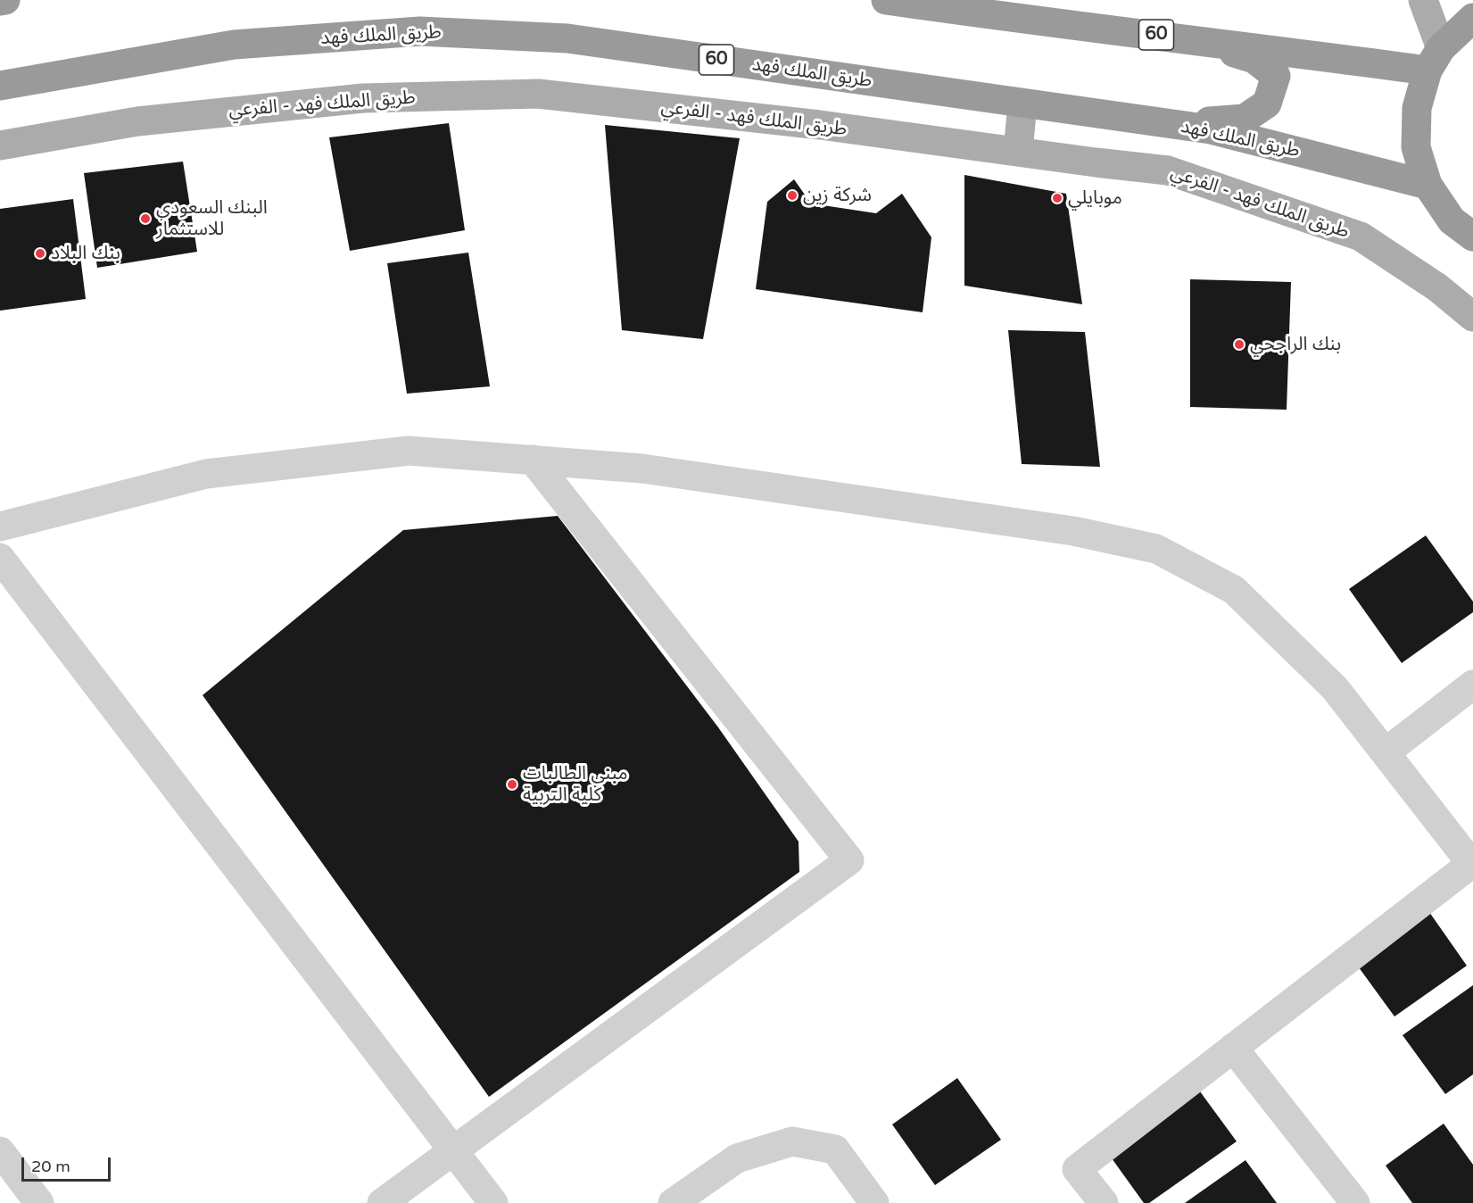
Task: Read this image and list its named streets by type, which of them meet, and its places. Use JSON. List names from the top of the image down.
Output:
{
  "streets": {
    "highway": ["60", "طريق الملك فهد"],
    "main road": ["طريق الملك فهد - الفرعي"]
  },
  "places": [
    "شركة زين",
    "موبايلي",
    "البنك السعودي للاستثمار",
    "بنك البلاد",
    "بنك الراجحي",
    "مبنى الطالبات كلية التربية"
  ],
  "scale_bar": "20 m"
}
